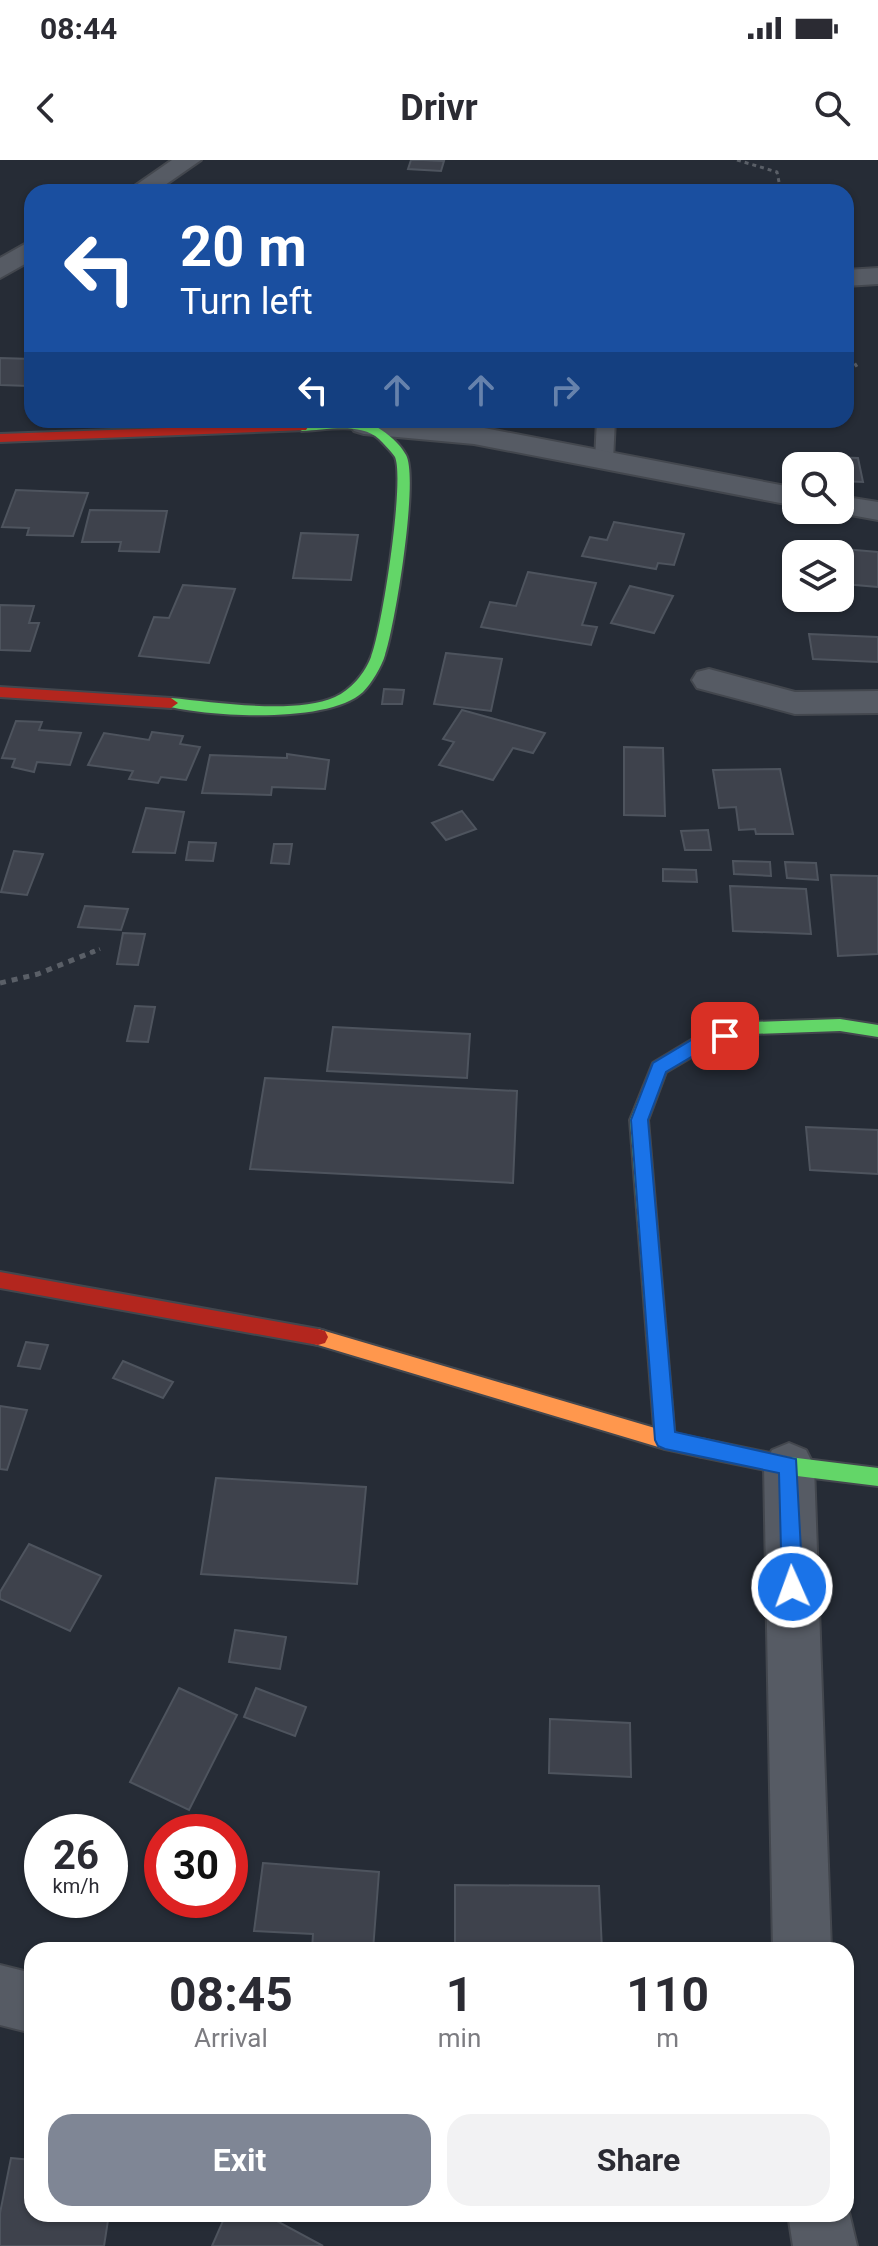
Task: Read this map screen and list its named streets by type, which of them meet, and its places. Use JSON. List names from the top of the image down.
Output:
{
  "page": {
    "status": "08:44",
    "header": "Drivr",
    "turn": ["20 m", "Turn left"],
    "speed": "26 km/h",
    "limit": "30",
    "eta": [
      "08:45",
      "Arrival",
      "1",
      "min",
      "110",
      "m"
    ],
    "buttons": ["Exit", "Share"]
  }
}
